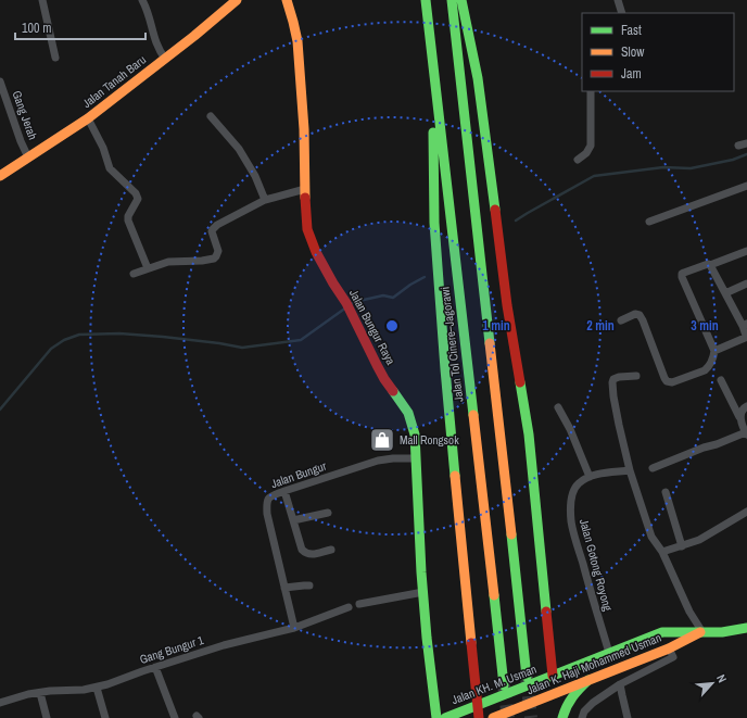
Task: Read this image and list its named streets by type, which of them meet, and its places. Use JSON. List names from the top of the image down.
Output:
{
  "streets": {
    "main road": [
      "Jalan Tanah Baru",
      "Jalan Bungur Raya",
      "Jalan Tol Cinere–Jagorawi",
      "Jalan K. Haji Mohammed Usman",
      "Jalan KH. M. Usman"
    ],
    "street": [
      "Gang Jerah",
      "Jalan Bungur",
      "Jalan Gotong Royong",
      "Gang Bungur 1"
    ]
  },
  "crossings": [
    ["Jalan Tanah Baru", "Gang Jerah"],
    ["Jalan Bungur Raya", "Jalan Bungur"],
    ["Jalan Bungur", "Gang Bungur 1"],
    ["Jalan Gotong Royong", "Jalan K. Haji Mohammed Usman"],
    ["Jalan K. Haji Mohammed Usman", "Jalan KH. M. Usman"]
  ],
  "places": {
    "shop": ["Mall Rongsok"]
  },
  "legend": ["Fast", "Slow", "Jam"],
  "scale_bar": "100 m",
  "north": "top right",
  "rings": ["1 min", "2 min", "3 min"]
}
